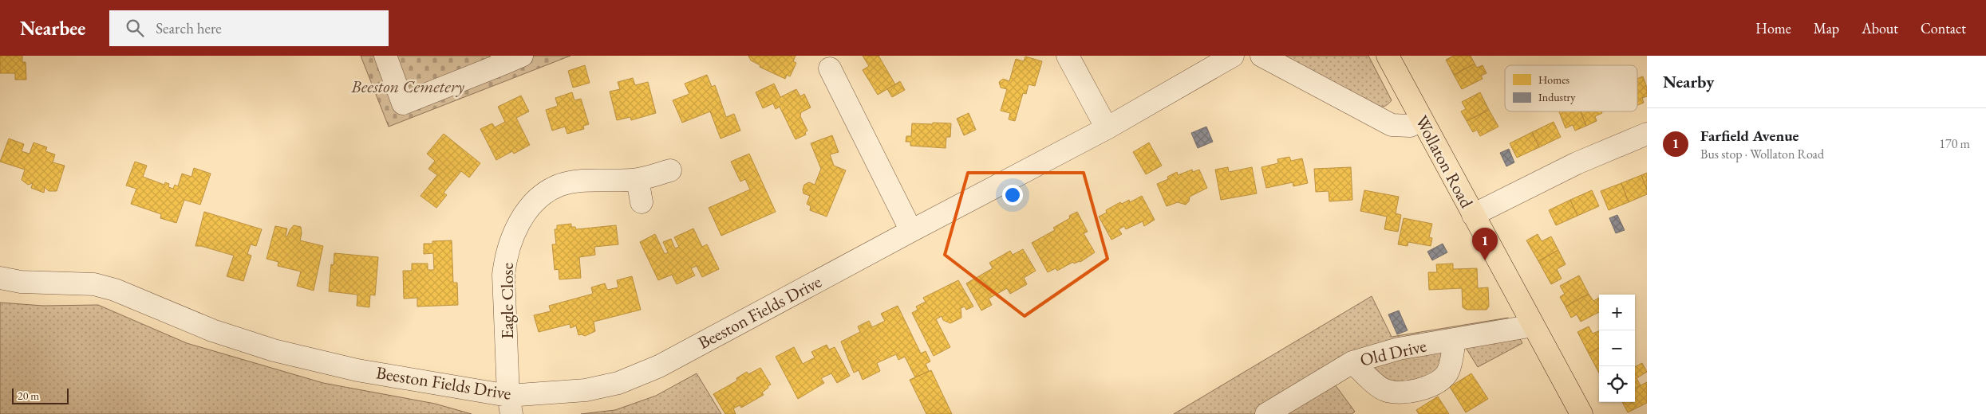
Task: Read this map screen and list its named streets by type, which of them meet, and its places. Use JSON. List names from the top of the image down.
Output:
{
  "streets": {
    "main road": ["Wollaton Road"],
    "street": ["Eagle Close", "Beeston Fields Drive", "Old Drive"]
  },
  "crossings": [
    ["Wollaton Road", "Old Drive"],
    ["Eagle Close", "Beeston Fields Drive"]
  ],
  "parks": ["Beeston Cemetery"],
  "legend": ["Homes", "Industry"],
  "scale_bar": "20 m",
  "page": {
    "header": "Nearbee",
    "search": "Search here",
    "nav": [
      "Home",
      "Map",
      "About",
      "Contact"
    ],
    "heading": "Nearby",
    "list": [
      {
        "mark": "1",
        "name": "Farfield Avenue",
        "note": "Bus stop · Wollaton Road",
        "value": "170 m"
      }
    ],
    "pins": "1",
    "map_buttons": ["+", "−"],
    "scale": "20 m"
  }
}
